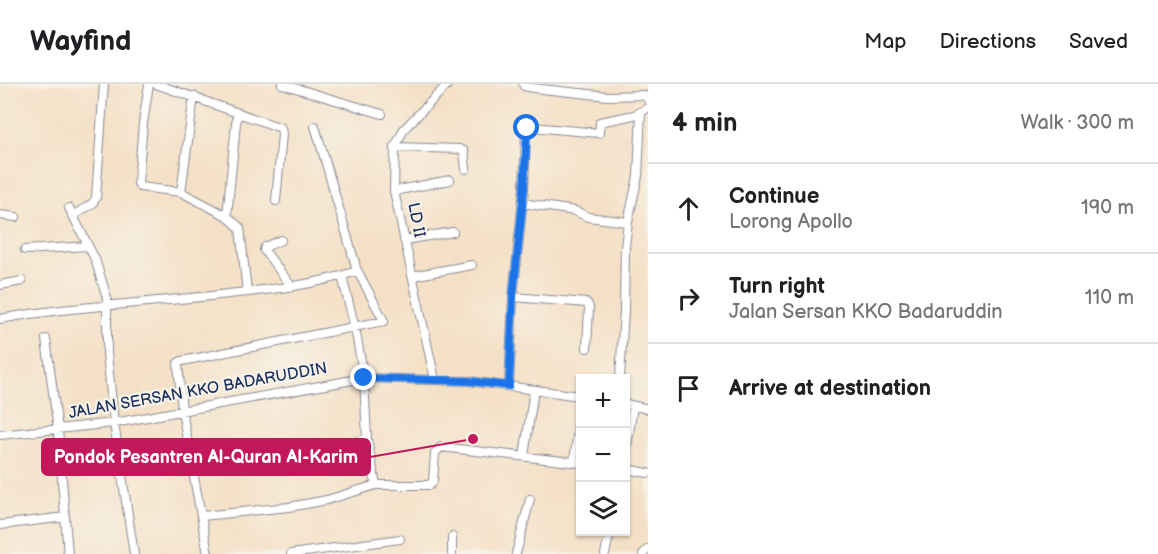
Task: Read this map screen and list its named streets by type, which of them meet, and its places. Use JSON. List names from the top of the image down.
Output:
{
  "streets": {
    "street": ["LD II", "JALAN SERSAN KKO BADARUDDIN"]
  },
  "crossings": [
    ["LD II", "JALAN SERSAN KKO BADARUDDIN"]
  ],
  "places": ["Pondok Pesantren Al-Quran Al-Karim"],
  "page": {
    "header": "Wayfind",
    "nav": ["Map", "Directions", "Saved"],
    "heading": ["4 min", "Walk · 300 m"],
    "list": [
      ["Continue", "Lorong Apollo", "190 m"],
      ["Turn right", "Jalan Sersan KKO Badaruddin", "110 m"],
      "Arrive at destination"
    ],
    "map_buttons": ["+", "−"]
  }
}
